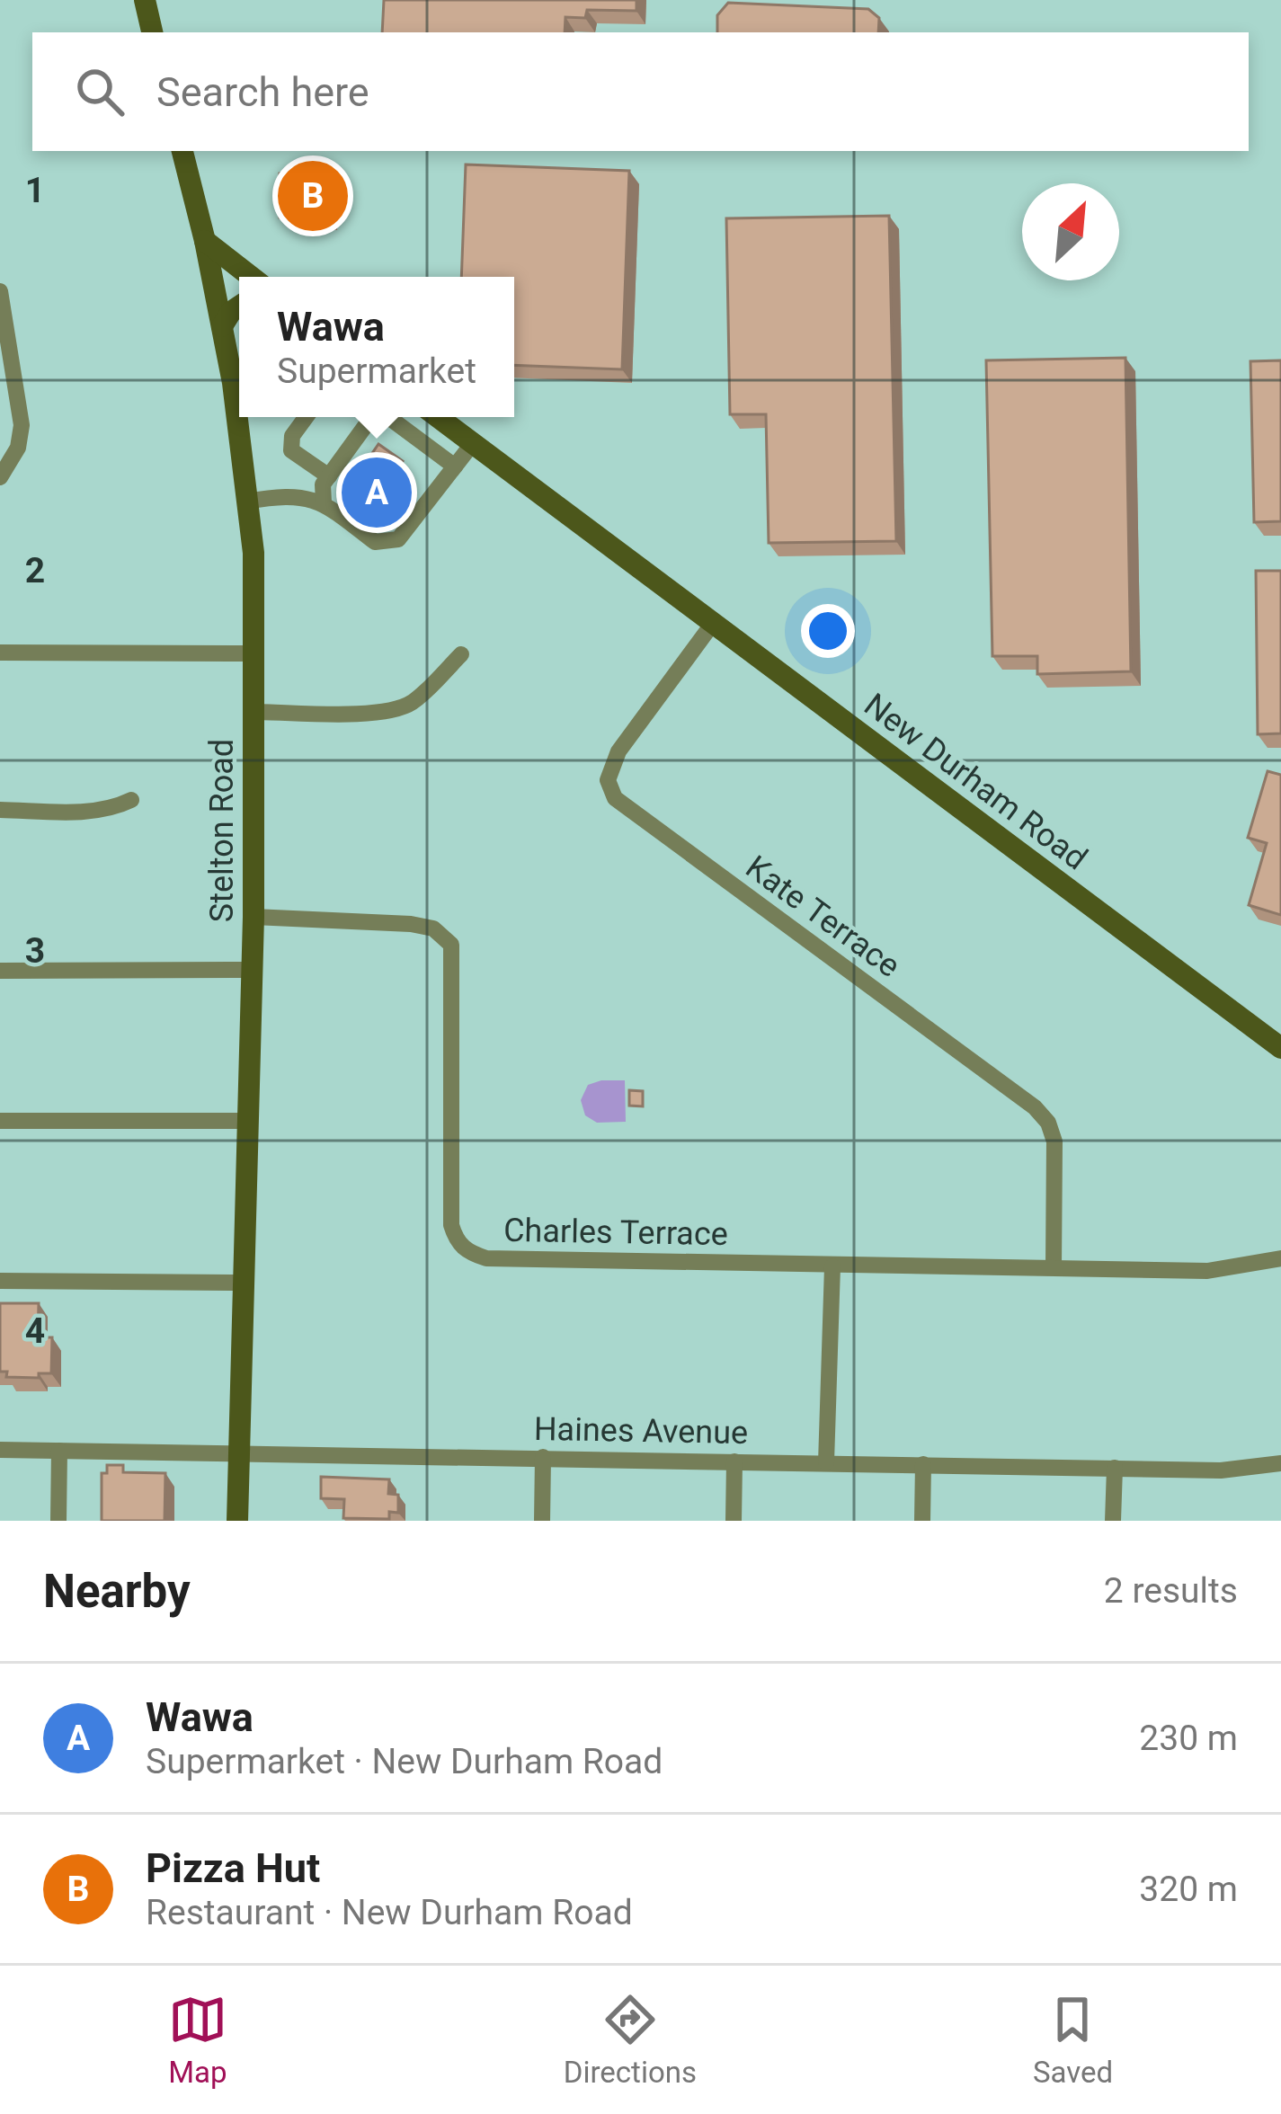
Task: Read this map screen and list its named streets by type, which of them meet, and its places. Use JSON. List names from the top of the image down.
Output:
{
  "streets": {
    "main road": ["New Durham Road", "Stelton Road"],
    "street": ["Kate Terrace", "Charles Terrace", "Haines Avenue"]
  },
  "crossings": [
    ["New Durham Road", "Kate Terrace"],
    ["Stelton Road", "Charles Terrace"],
    ["Stelton Road", "Haines Avenue"],
    ["Kate Terrace", "Charles Terrace"]
  ],
  "north": "top right",
  "page": {
    "search": "Search here",
    "pins": ["B", "A"],
    "popup": ["Wawa", "Supermarket"],
    "heading": ["Nearby", "2 results"],
    "list": [
      {
        "mark": "A",
        "name": "Wawa",
        "note": "Supermarket · New Durham Road",
        "value": "230 m"
      },
      {
        "mark": "B",
        "name": "Pizza Hut",
        "note": "Restaurant · New Durham Road",
        "value": "320 m"
      }
    ],
    "nav": ["Map", "Directions", "Saved"]
  },
  "grid": {
    "rows": [
      "1",
      "2",
      "3",
      "4"
    ]
  }
}
